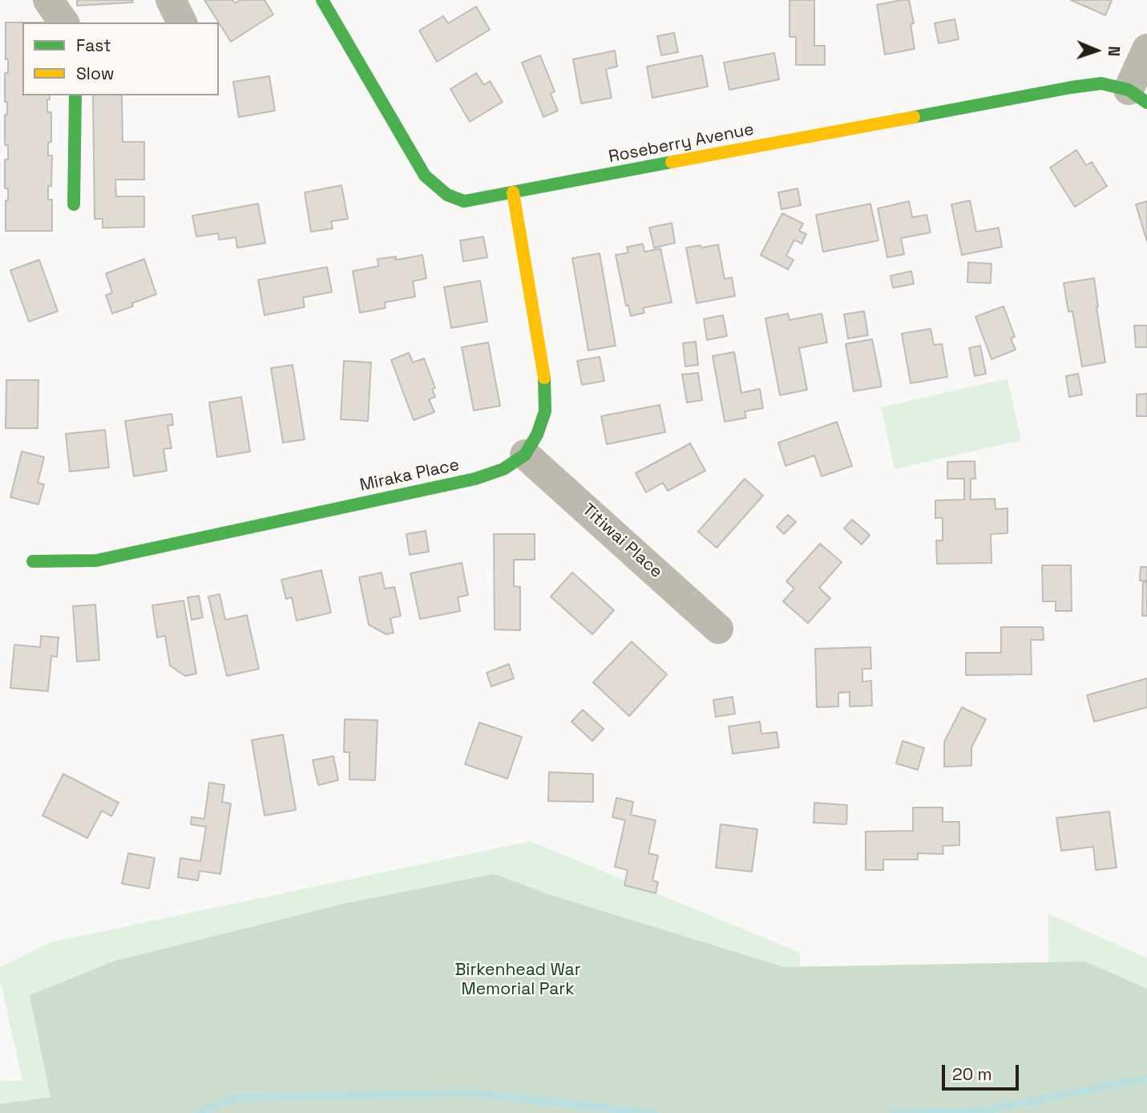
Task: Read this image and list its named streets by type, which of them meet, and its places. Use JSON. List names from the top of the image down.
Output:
{
  "streets": {
    "street": ["Roseberry Avenue", "Miraka Place", "Titiwai Place"]
  },
  "crossings": [
    ["Roseberry Avenue", "Miraka Place"],
    ["Miraka Place", "Titiwai Place"]
  ],
  "parks": ["Birkenhead War Memorial Park"],
  "legend": ["Fast", "Slow"],
  "scale_bar": "20 m",
  "north": "right"
}
